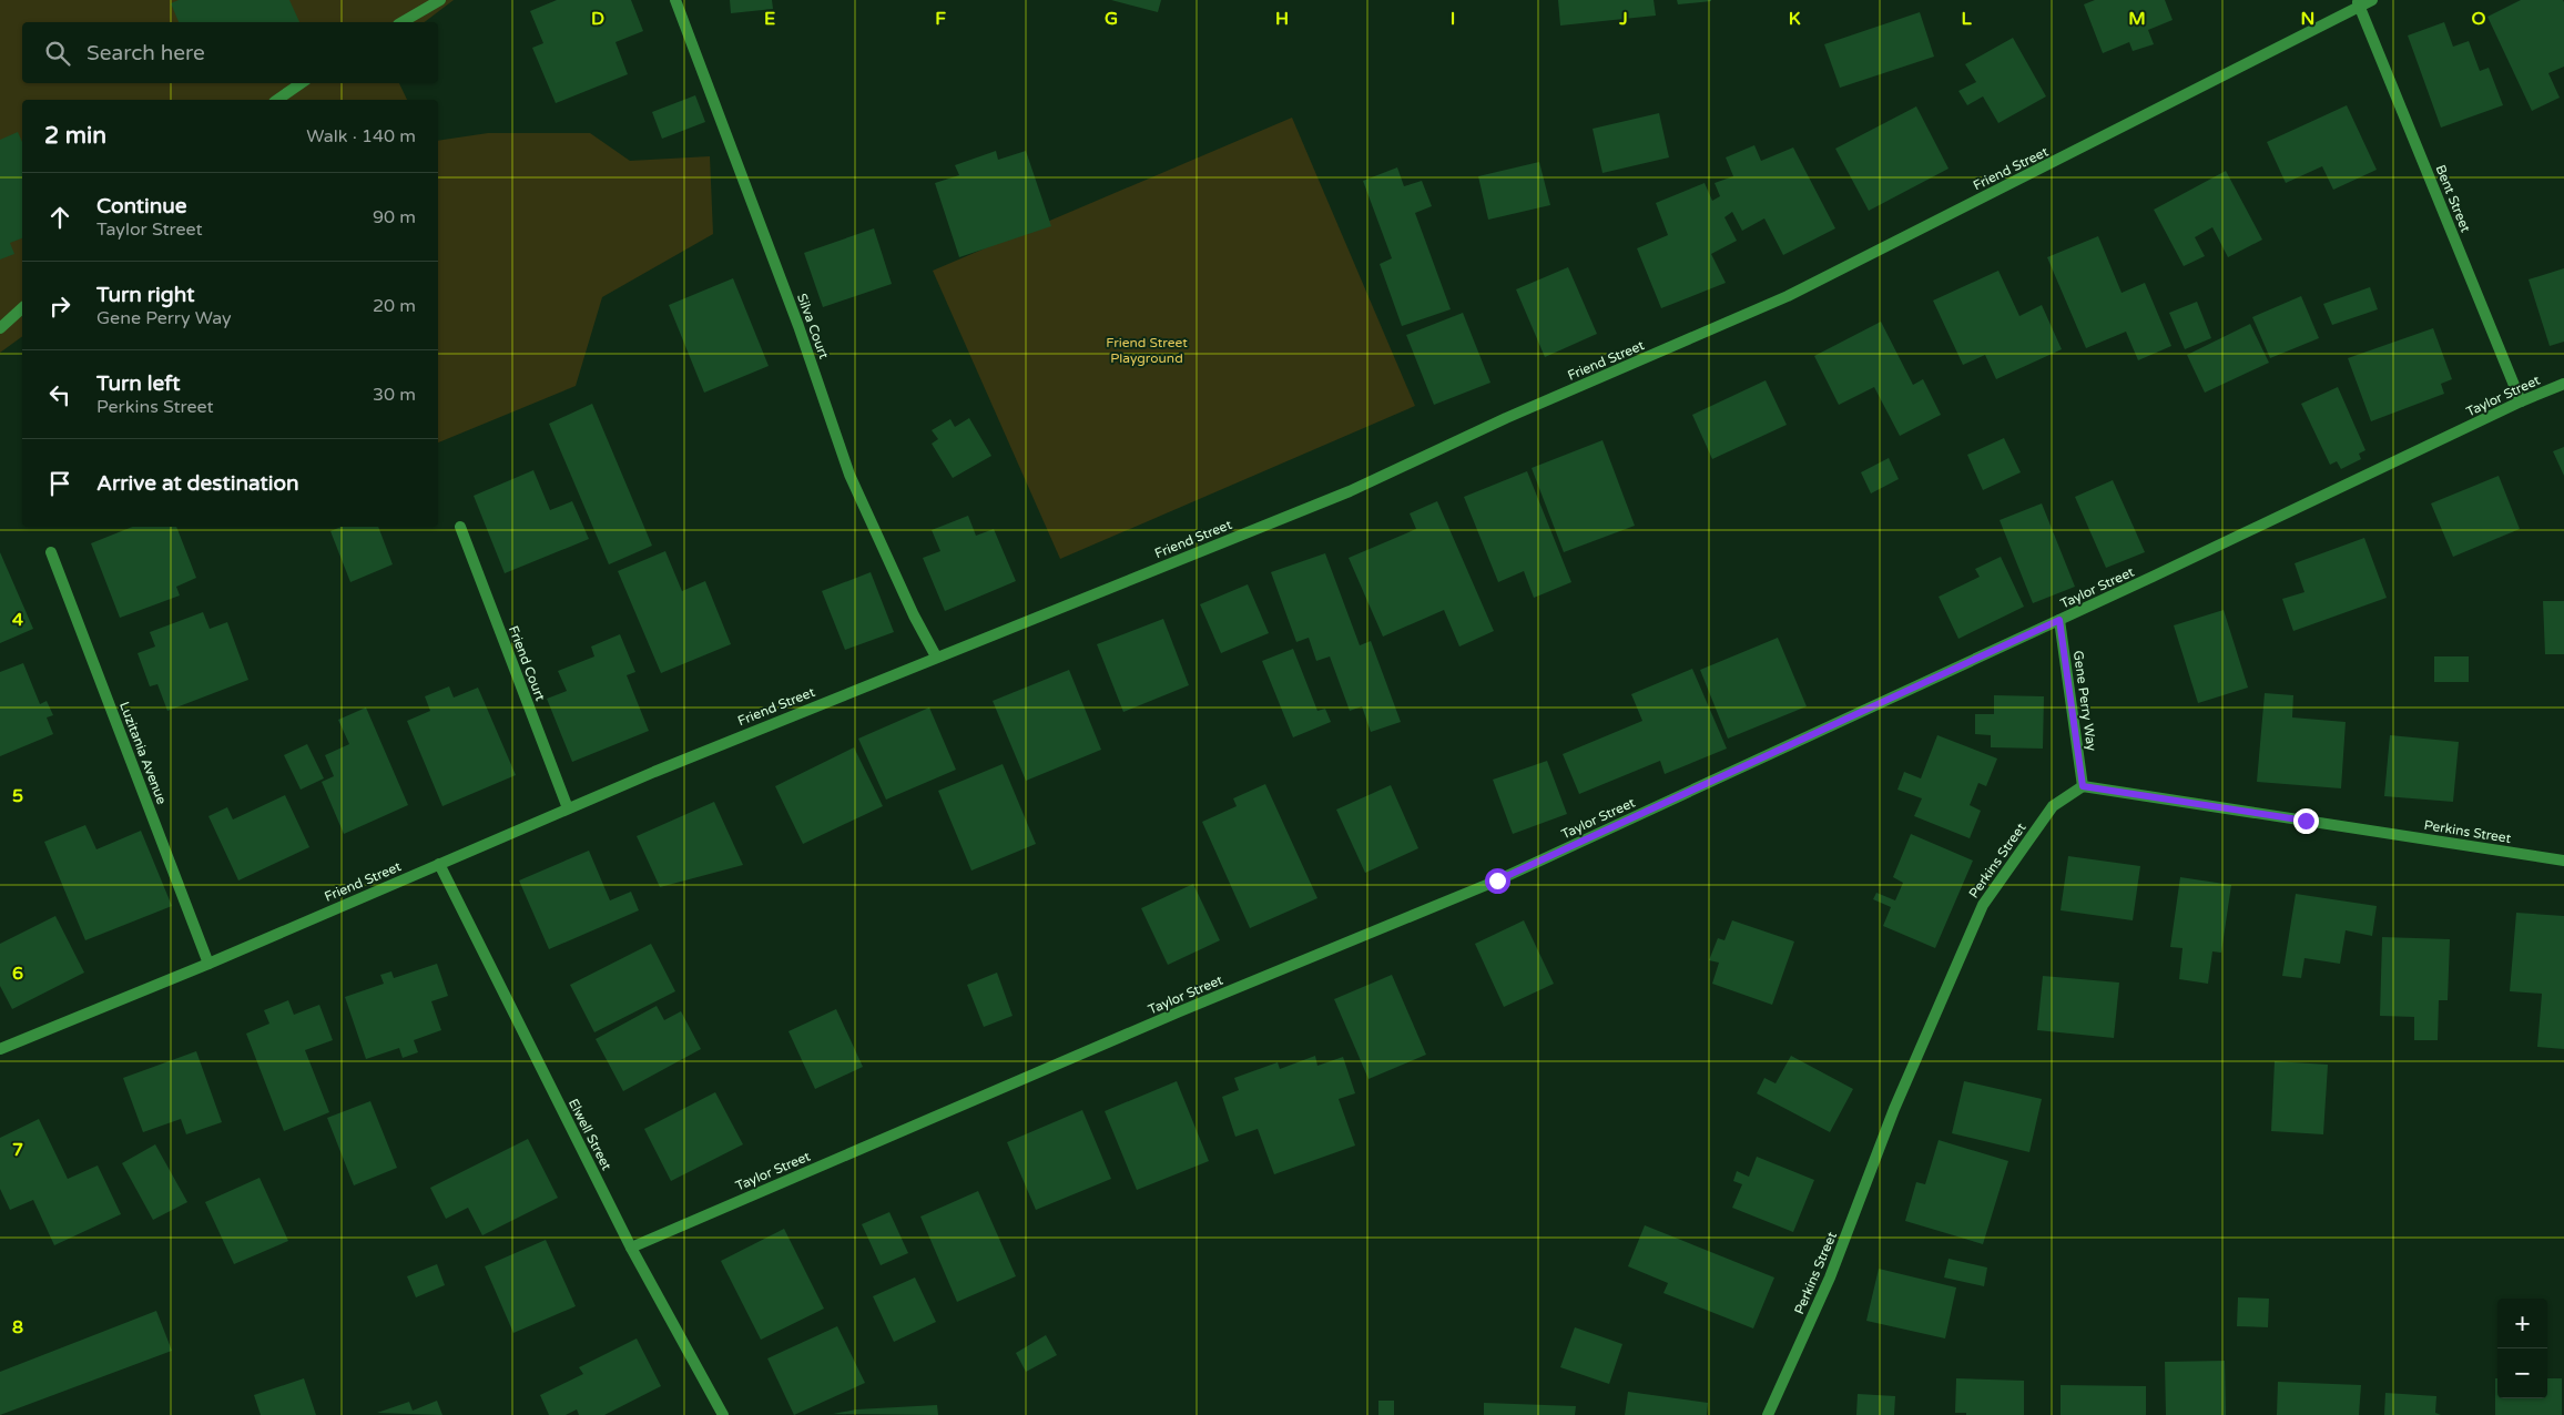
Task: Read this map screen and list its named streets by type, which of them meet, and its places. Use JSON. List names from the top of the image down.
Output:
{
  "streets": {
    "street": [
      "Friend Street",
      "Bent Street",
      "Silva Court",
      "Taylor Street",
      "Friend Court",
      "Gene Perry Way",
      "Luzitania Avenue",
      "Perkins Street",
      "Elwell Street"
    ]
  },
  "crossings": [
    ["Friend Street", "Bent Street"],
    ["Friend Street", "Silva Court"],
    ["Friend Street", "Friend Court"],
    ["Friend Street", "Luzitania Avenue"],
    ["Friend Street", "Elwell Street"],
    ["Bent Street", "Taylor Street"],
    ["Taylor Street", "Gene Perry Way"],
    ["Taylor Street", "Elwell Street"],
    ["Gene Perry Way", "Perkins Street"]
  ],
  "parks": ["Friend Street Playground"],
  "page": {
    "search": "Search here",
    "heading": ["2 min", "Walk · 140 m"],
    "list": [
      ["Continue", "Taylor Street", "90 m"],
      ["Turn right", "Gene Perry Way", "20 m"],
      ["Turn left", "Perkins Street", "30 m"],
      "Arrive at destination"
    ],
    "map_buttons": ["+", "−"]
  },
  "grid": {
    "columns": [
      "D",
      "E",
      "F",
      "G",
      "H",
      "I",
      "J",
      "K",
      "L",
      "M",
      "N",
      "O"
    ],
    "rows": [
      "4",
      "5",
      "6",
      "7",
      "8"
    ]
  }
}
